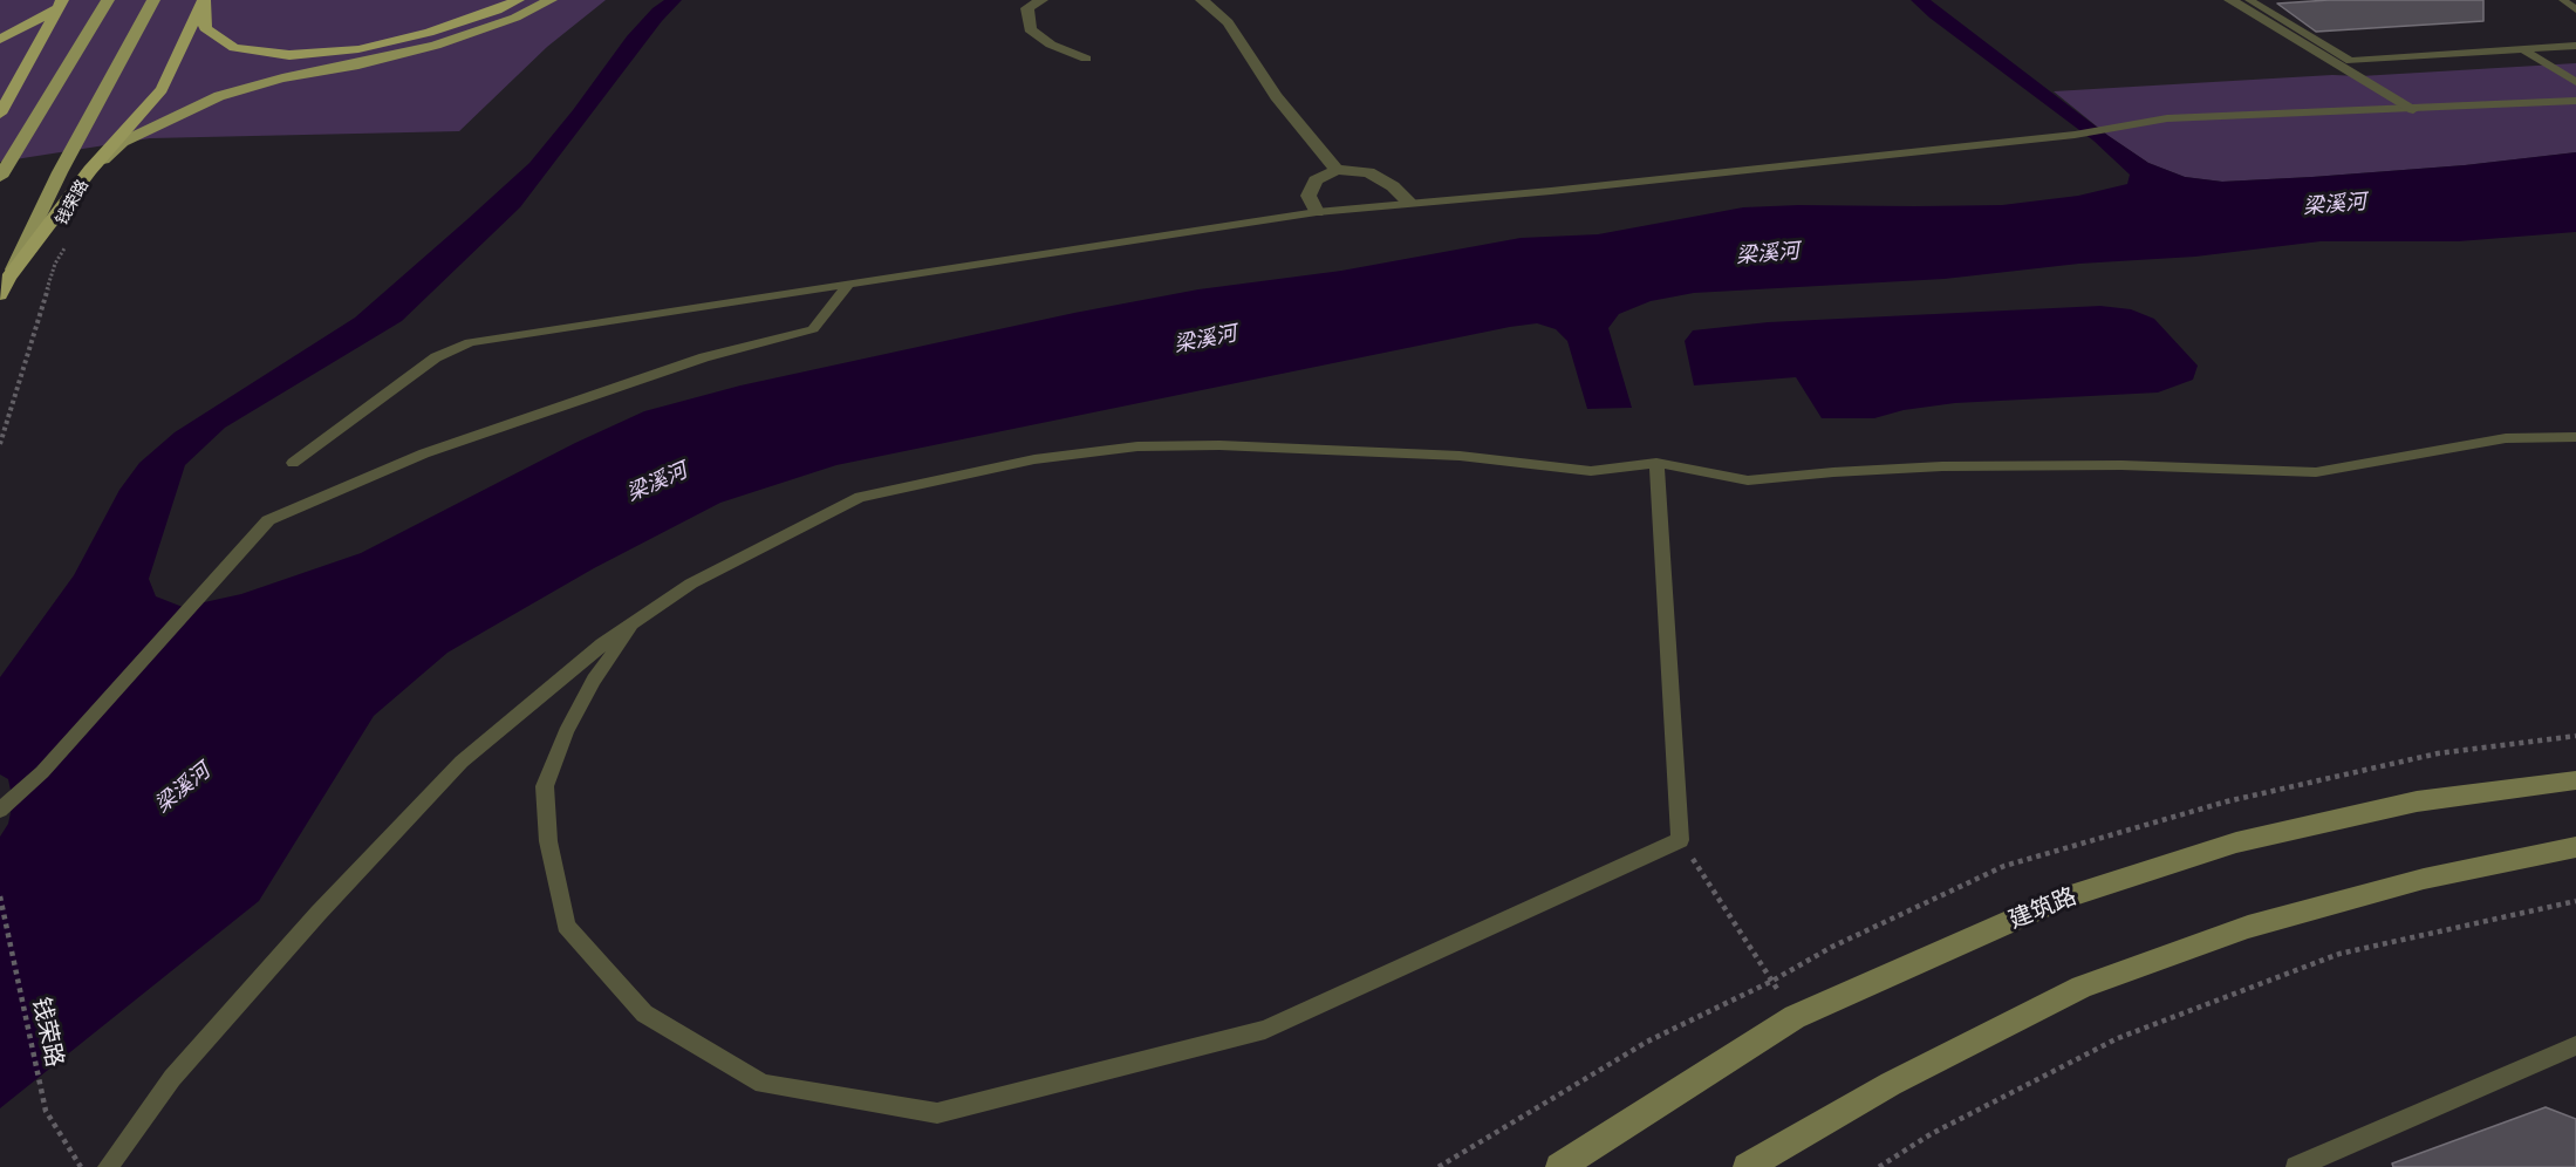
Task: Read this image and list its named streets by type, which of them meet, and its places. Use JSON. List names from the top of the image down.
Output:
{
  "streets": {
    "main road": ["建筑路"],
    "path": ["钱荣路"]
  },
  "water": ["梁溪河"]
}
